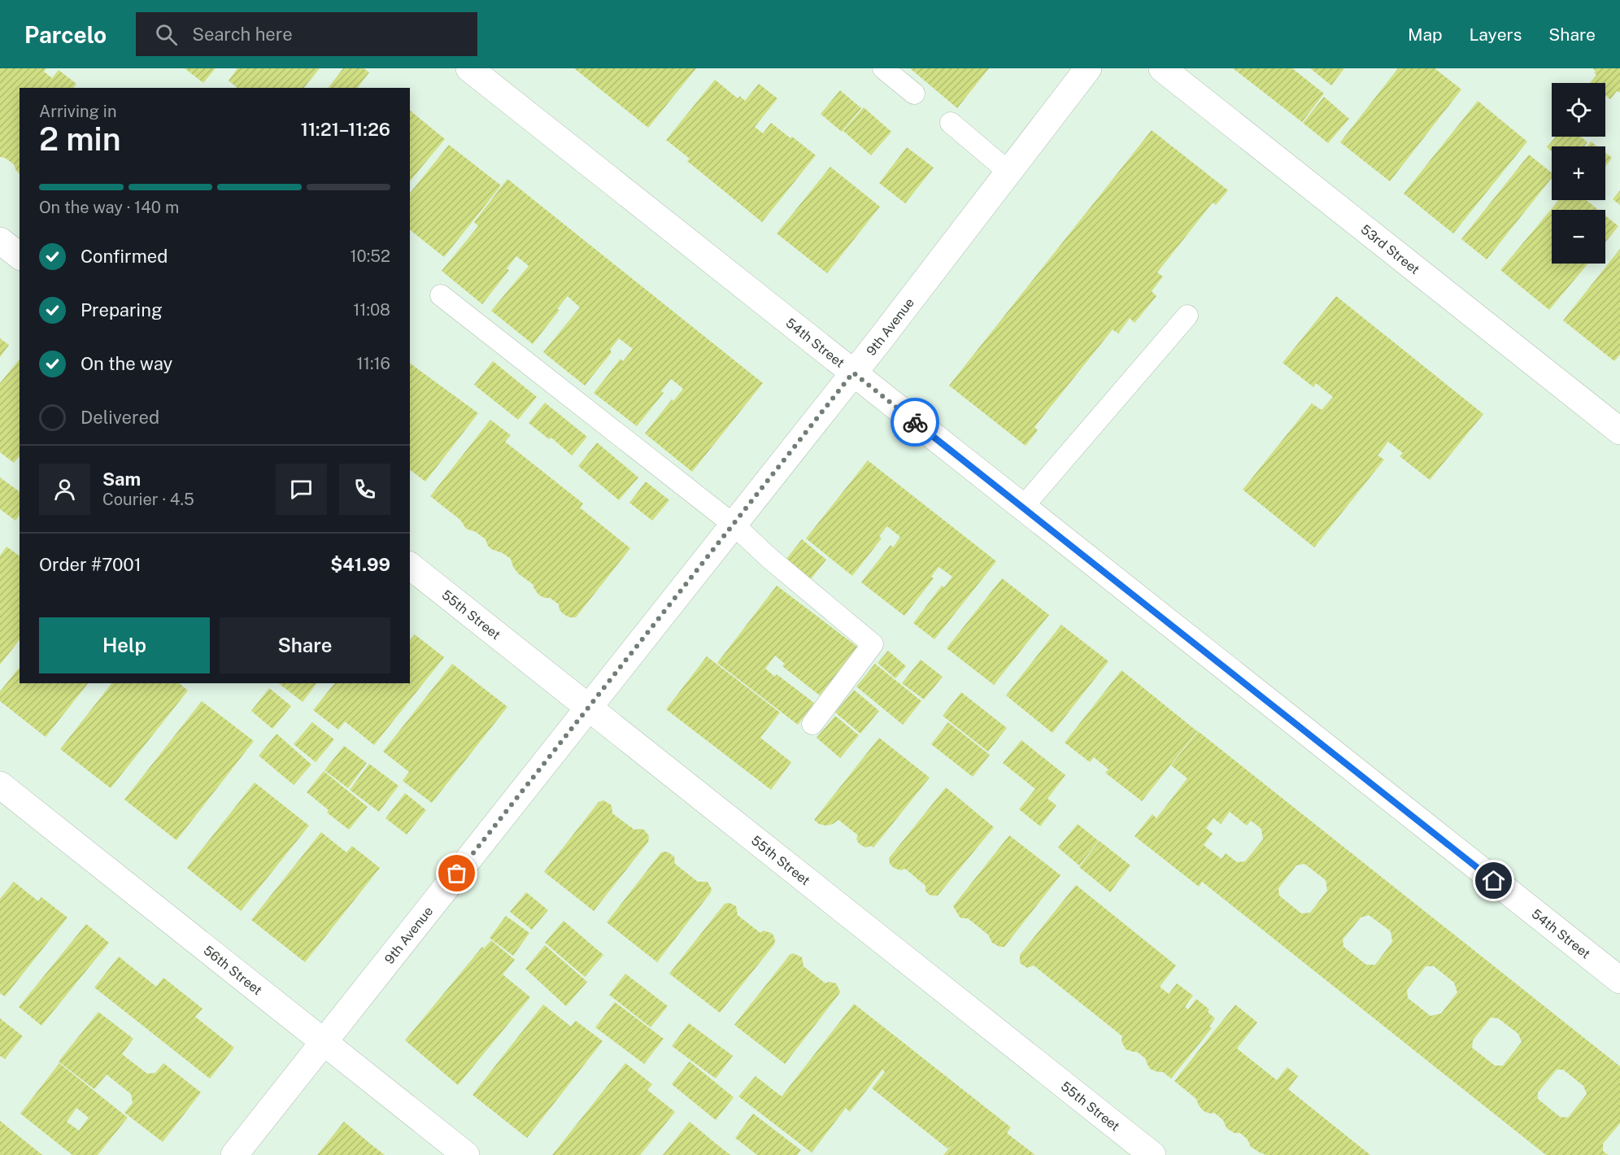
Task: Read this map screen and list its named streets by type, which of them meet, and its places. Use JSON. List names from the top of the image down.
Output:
{
  "streets": {
    "street": [
      "53rd Street",
      "9th Avenue",
      "54th Street",
      "55th Street",
      "56th Street"
    ]
  },
  "crossings": [
    ["9th Avenue", "54th Street"],
    ["9th Avenue", "55th Street"],
    ["9th Avenue", "56th Street"]
  ],
  "page": {
    "header": "Parcelo",
    "search": "Search here",
    "nav": ["Map", "Layers", "Share"],
    "map_buttons": ["+", "−"],
    "heading": ["2 min", "Arriving in", "11:21–11:26"],
    "panel": [
      "Sam",
      "Courier · 4.5",
      "Order #7001",
      "$41.99"
    ],
    "bar": "On the way · 140 m",
    "list": [
      ["Confirmed", "10:52"],
      ["Preparing", "11:08"],
      ["On the way", "11:16"],
      "Delivered"
    ],
    "buttons": ["Help", "Share"]
  }
}
